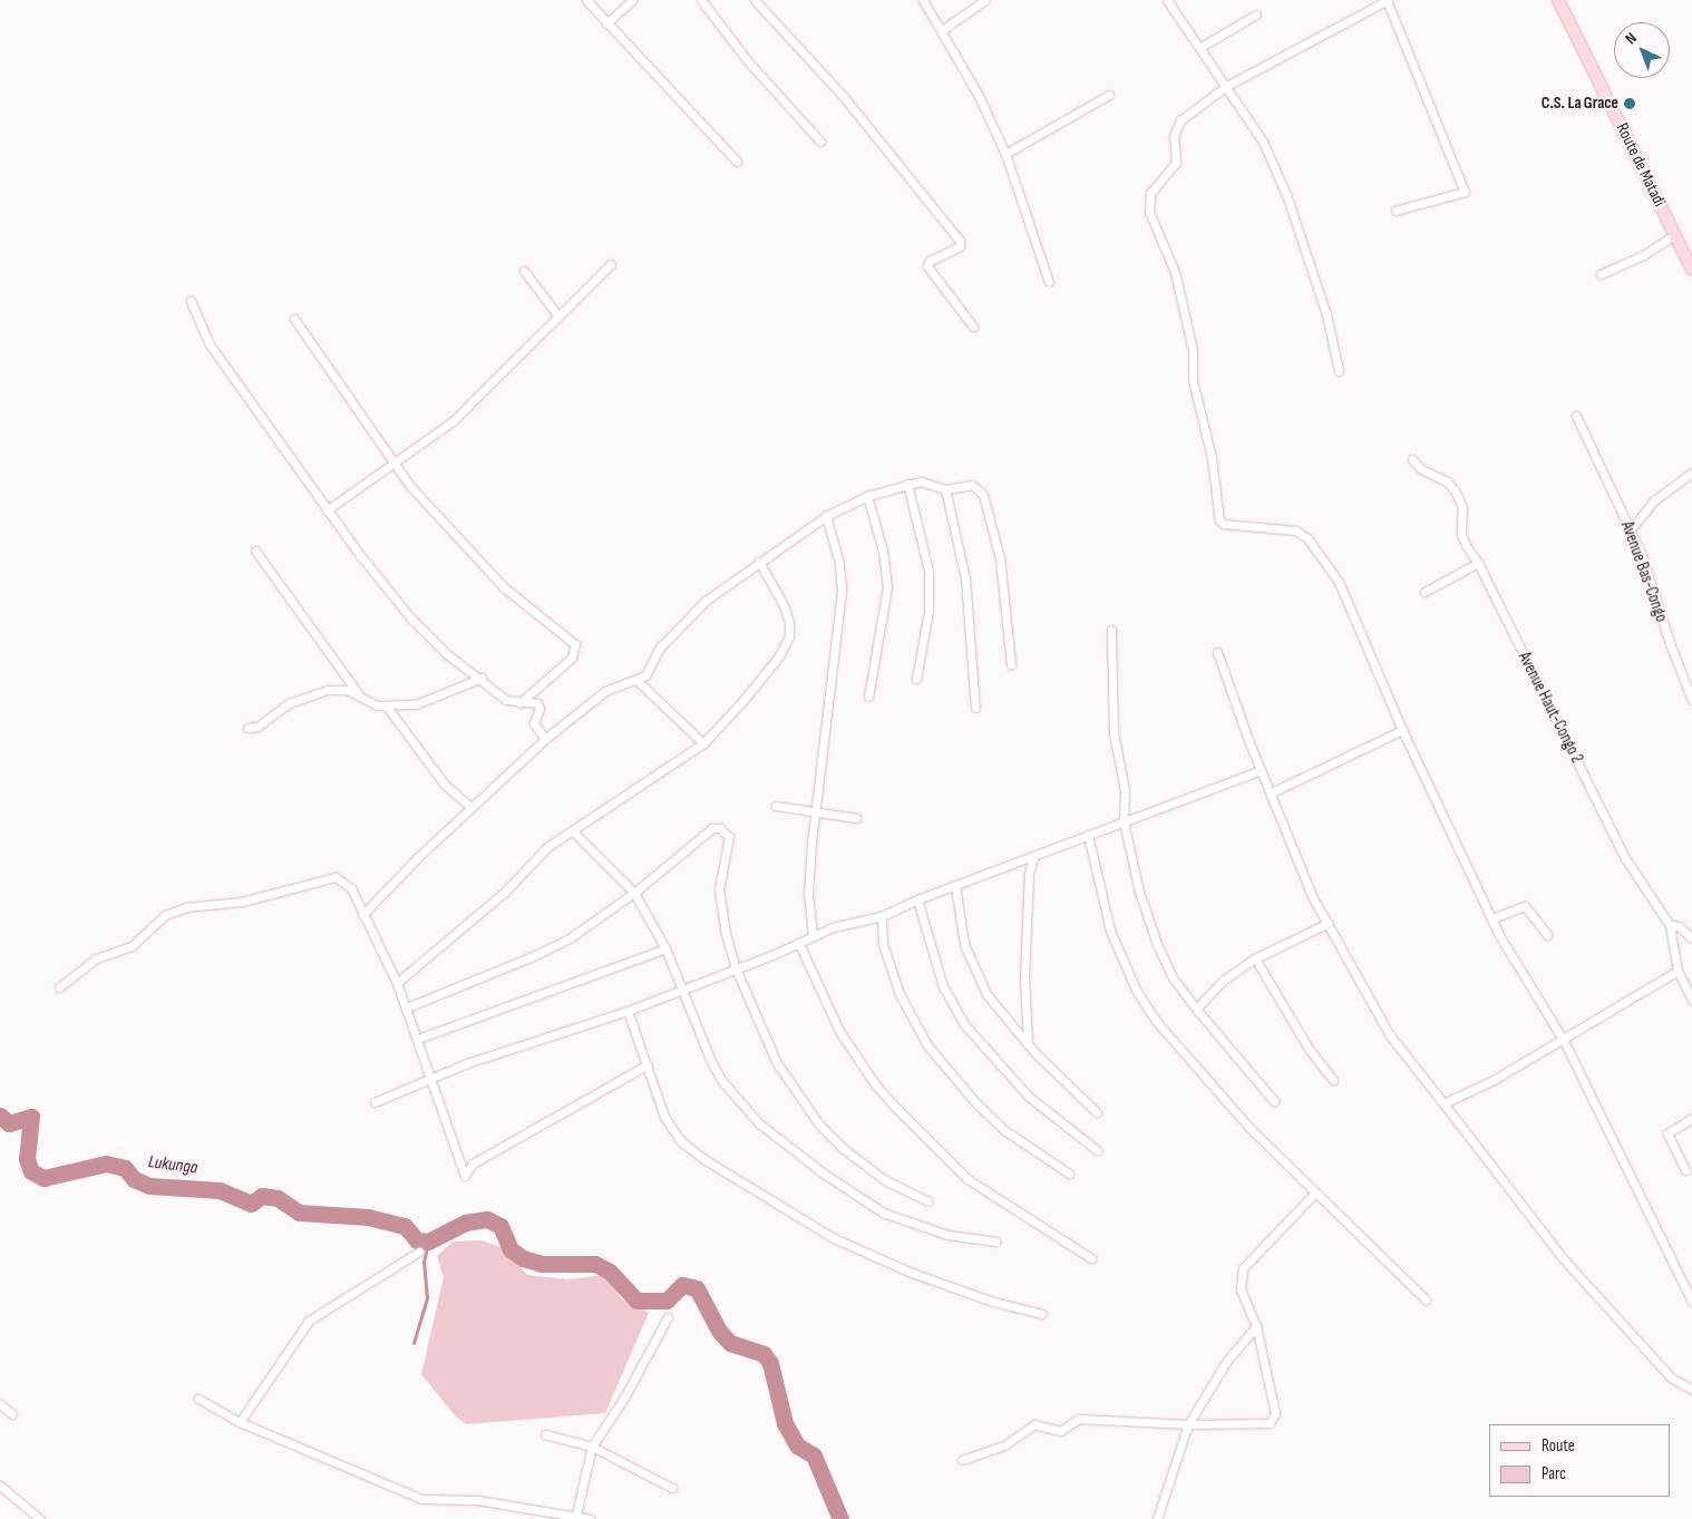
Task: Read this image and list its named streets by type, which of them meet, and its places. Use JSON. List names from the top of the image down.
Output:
{
  "streets": {
    "main road": ["Route de Matadi"],
    "street": ["Avenue Bas-Congo", "Avenue Haut-Congo 2"]
  },
  "water": ["Lukunga"],
  "places": ["C.S. La Grace"],
  "legend": ["Route", "Parc"],
  "north": "top left"
}
